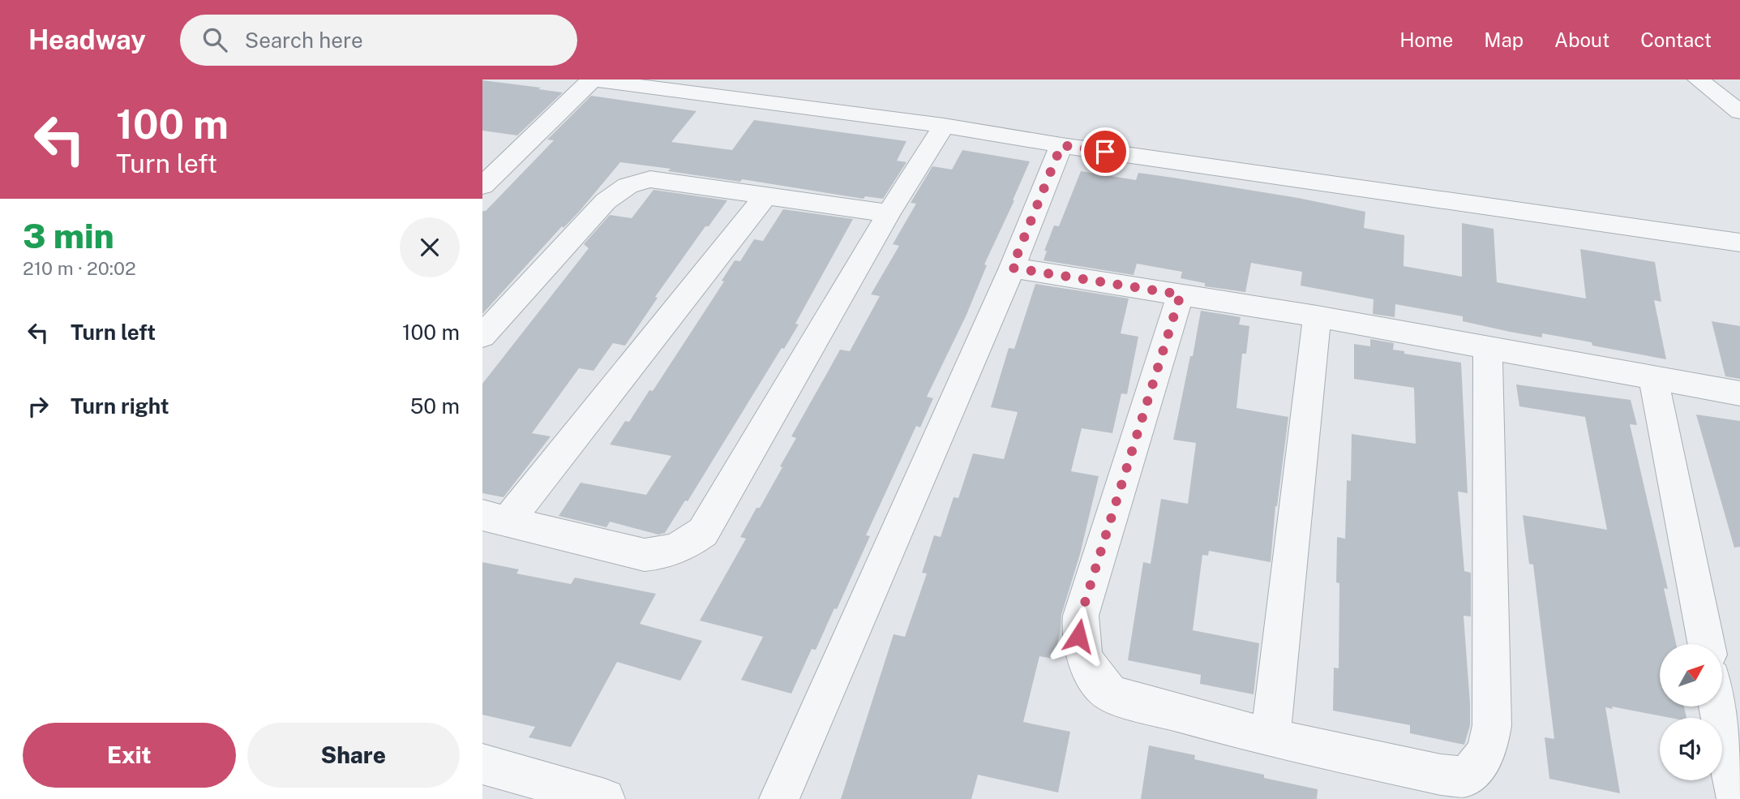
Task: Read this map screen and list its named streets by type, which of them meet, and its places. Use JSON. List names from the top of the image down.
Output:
{
  "north": "top right",
  "page": {
    "header": "Headway",
    "search": "Search here",
    "nav": [
      "Home",
      "Map",
      "About",
      "Contact"
    ],
    "turn": ["100 m", "Turn left"],
    "heading": ["3 min", "210 m · 20:02"],
    "list": [
      {
        "name": "Turn left",
        "value": "100 m"
      },
      {
        "name": "Turn right",
        "value": "50 m"
      }
    ],
    "buttons": ["Exit", "Share"]
  }
}
